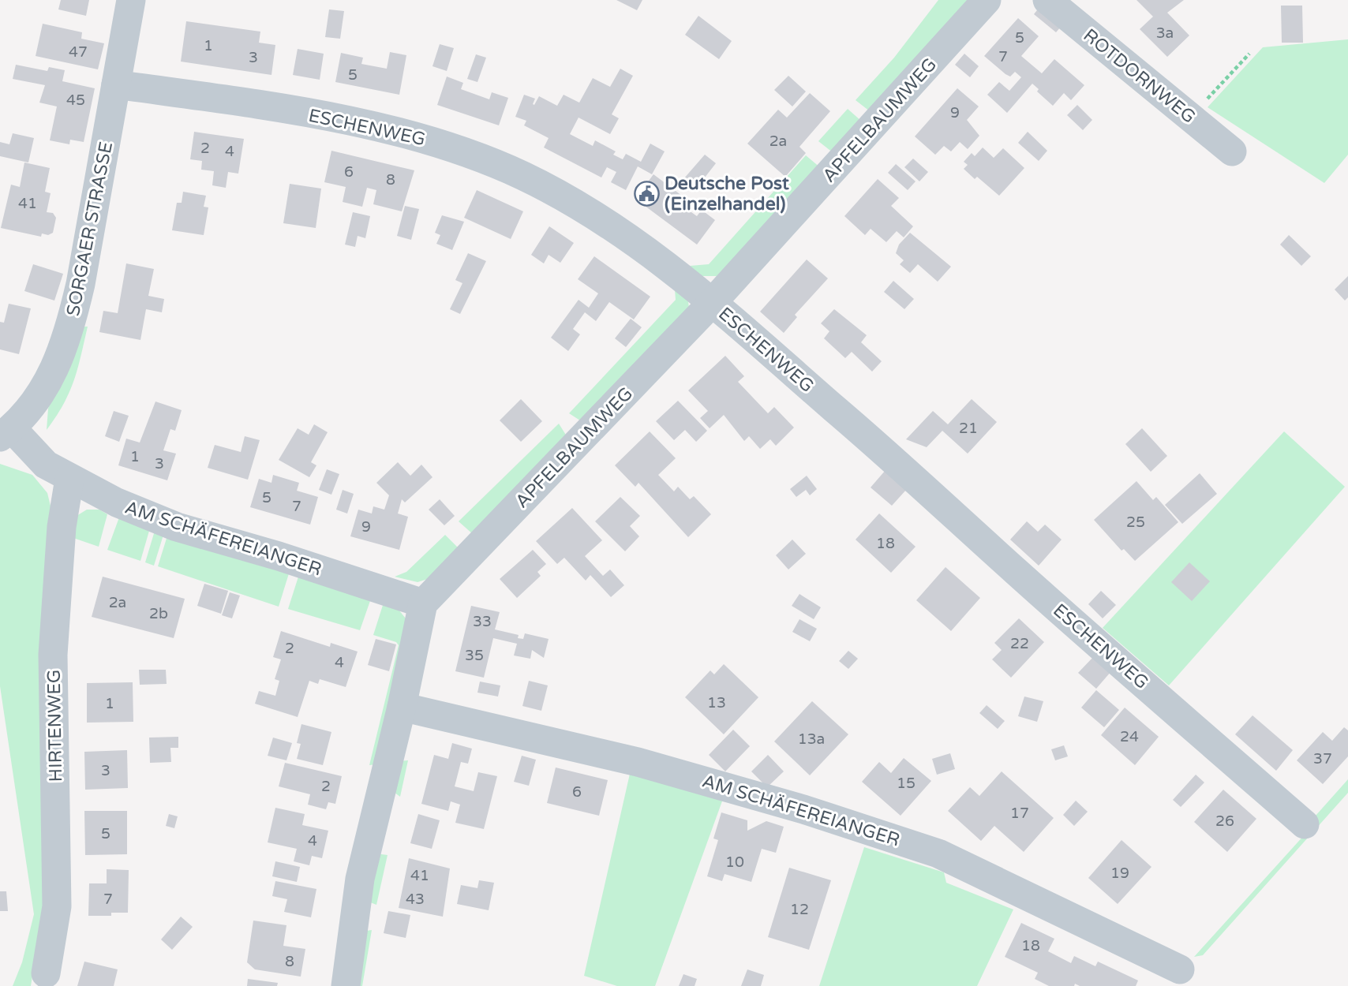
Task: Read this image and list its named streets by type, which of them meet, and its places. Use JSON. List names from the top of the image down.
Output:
{
  "streets": {
    "street": [
      "ROTDORNWEG",
      "APFELBAUMWEG",
      "ESCHENWEG",
      "SORGAER STRASSE",
      "AM SCHÄFEREIANGER",
      "HIRTENWEG"
    ]
  },
  "crossings": [
    ["APFELBAUMWEG", "ESCHENWEG"],
    ["APFELBAUMWEG", "AM SCHÄFEREIANGER"],
    ["ESCHENWEG", "SORGAER STRASSE"],
    ["SORGAER STRASSE", "AM SCHÄFEREIANGER"],
    ["AM SCHÄFEREIANGER", "HIRTENWEG"]
  ],
  "places": {
    "public building": ["Deutsche Post (Einzelhandel)"]
  },
  "house_numbers": [
    "3a",
    "5",
    "1",
    "47",
    "7",
    "3",
    "5",
    "45",
    "9",
    "2a",
    "2",
    "4",
    "6",
    "8",
    "41",
    "21",
    "1",
    "3",
    "5",
    "7",
    "25",
    "9",
    "18",
    "2a",
    "2b",
    "33",
    "22",
    "2",
    "35",
    "4",
    "13",
    "1",
    "24",
    "13a",
    "37",
    "3",
    "15",
    "2",
    "6",
    "17",
    "26",
    "5",
    "4",
    "10",
    "19",
    "41",
    "7",
    "43",
    "12",
    "18",
    "8"
  ]
}
